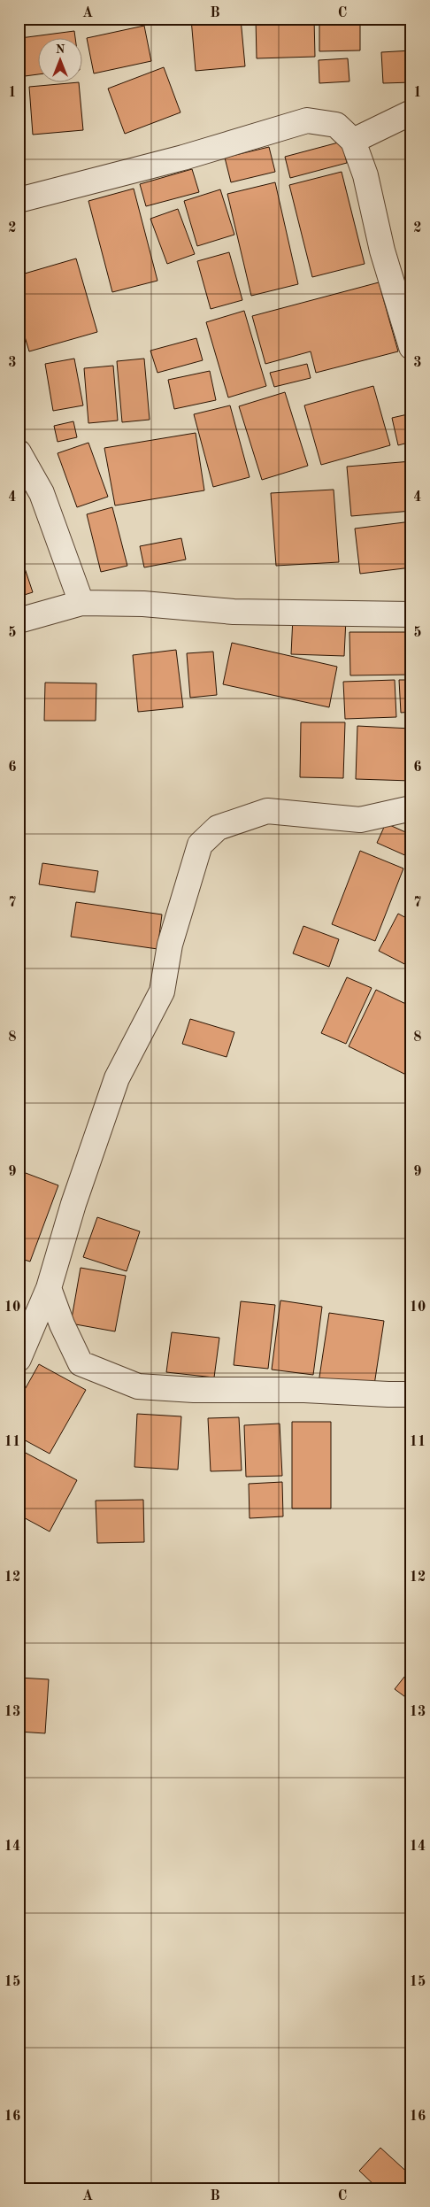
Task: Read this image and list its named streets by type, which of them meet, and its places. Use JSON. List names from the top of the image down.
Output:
{
  "north": "top",
  "grid": {
    "columns": ["A", "B", "C"],
    "rows": [
      "1",
      "2",
      "3",
      "4",
      "5",
      "6",
      "7",
      "8",
      "9",
      "10",
      "11",
      "12",
      "13",
      "14",
      "15",
      "16"
    ]
  }
}
